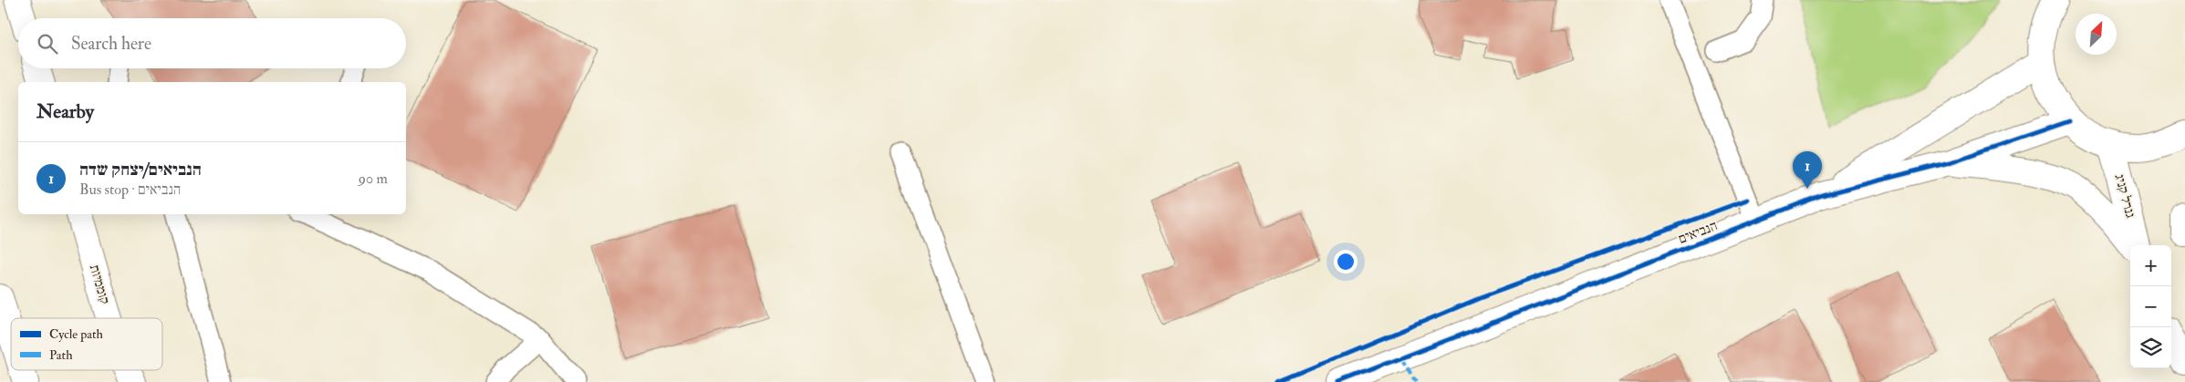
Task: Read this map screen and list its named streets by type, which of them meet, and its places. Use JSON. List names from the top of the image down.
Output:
{
  "streets": {
    "street": ["גנרל קניג", "הנביאים", "קוממיות"]
  },
  "legend": ["Cycle path", "Path"],
  "north": "top right",
  "page": {
    "search": "Search here",
    "heading": "Nearby",
    "list": [
      {
        "mark": "1",
        "name": "הנביאים/יצחק שדה",
        "note": "Bus stop · הנביאים",
        "value": "90 m"
      }
    ],
    "pins": "1",
    "map_buttons": ["+", "−"]
  }
}
